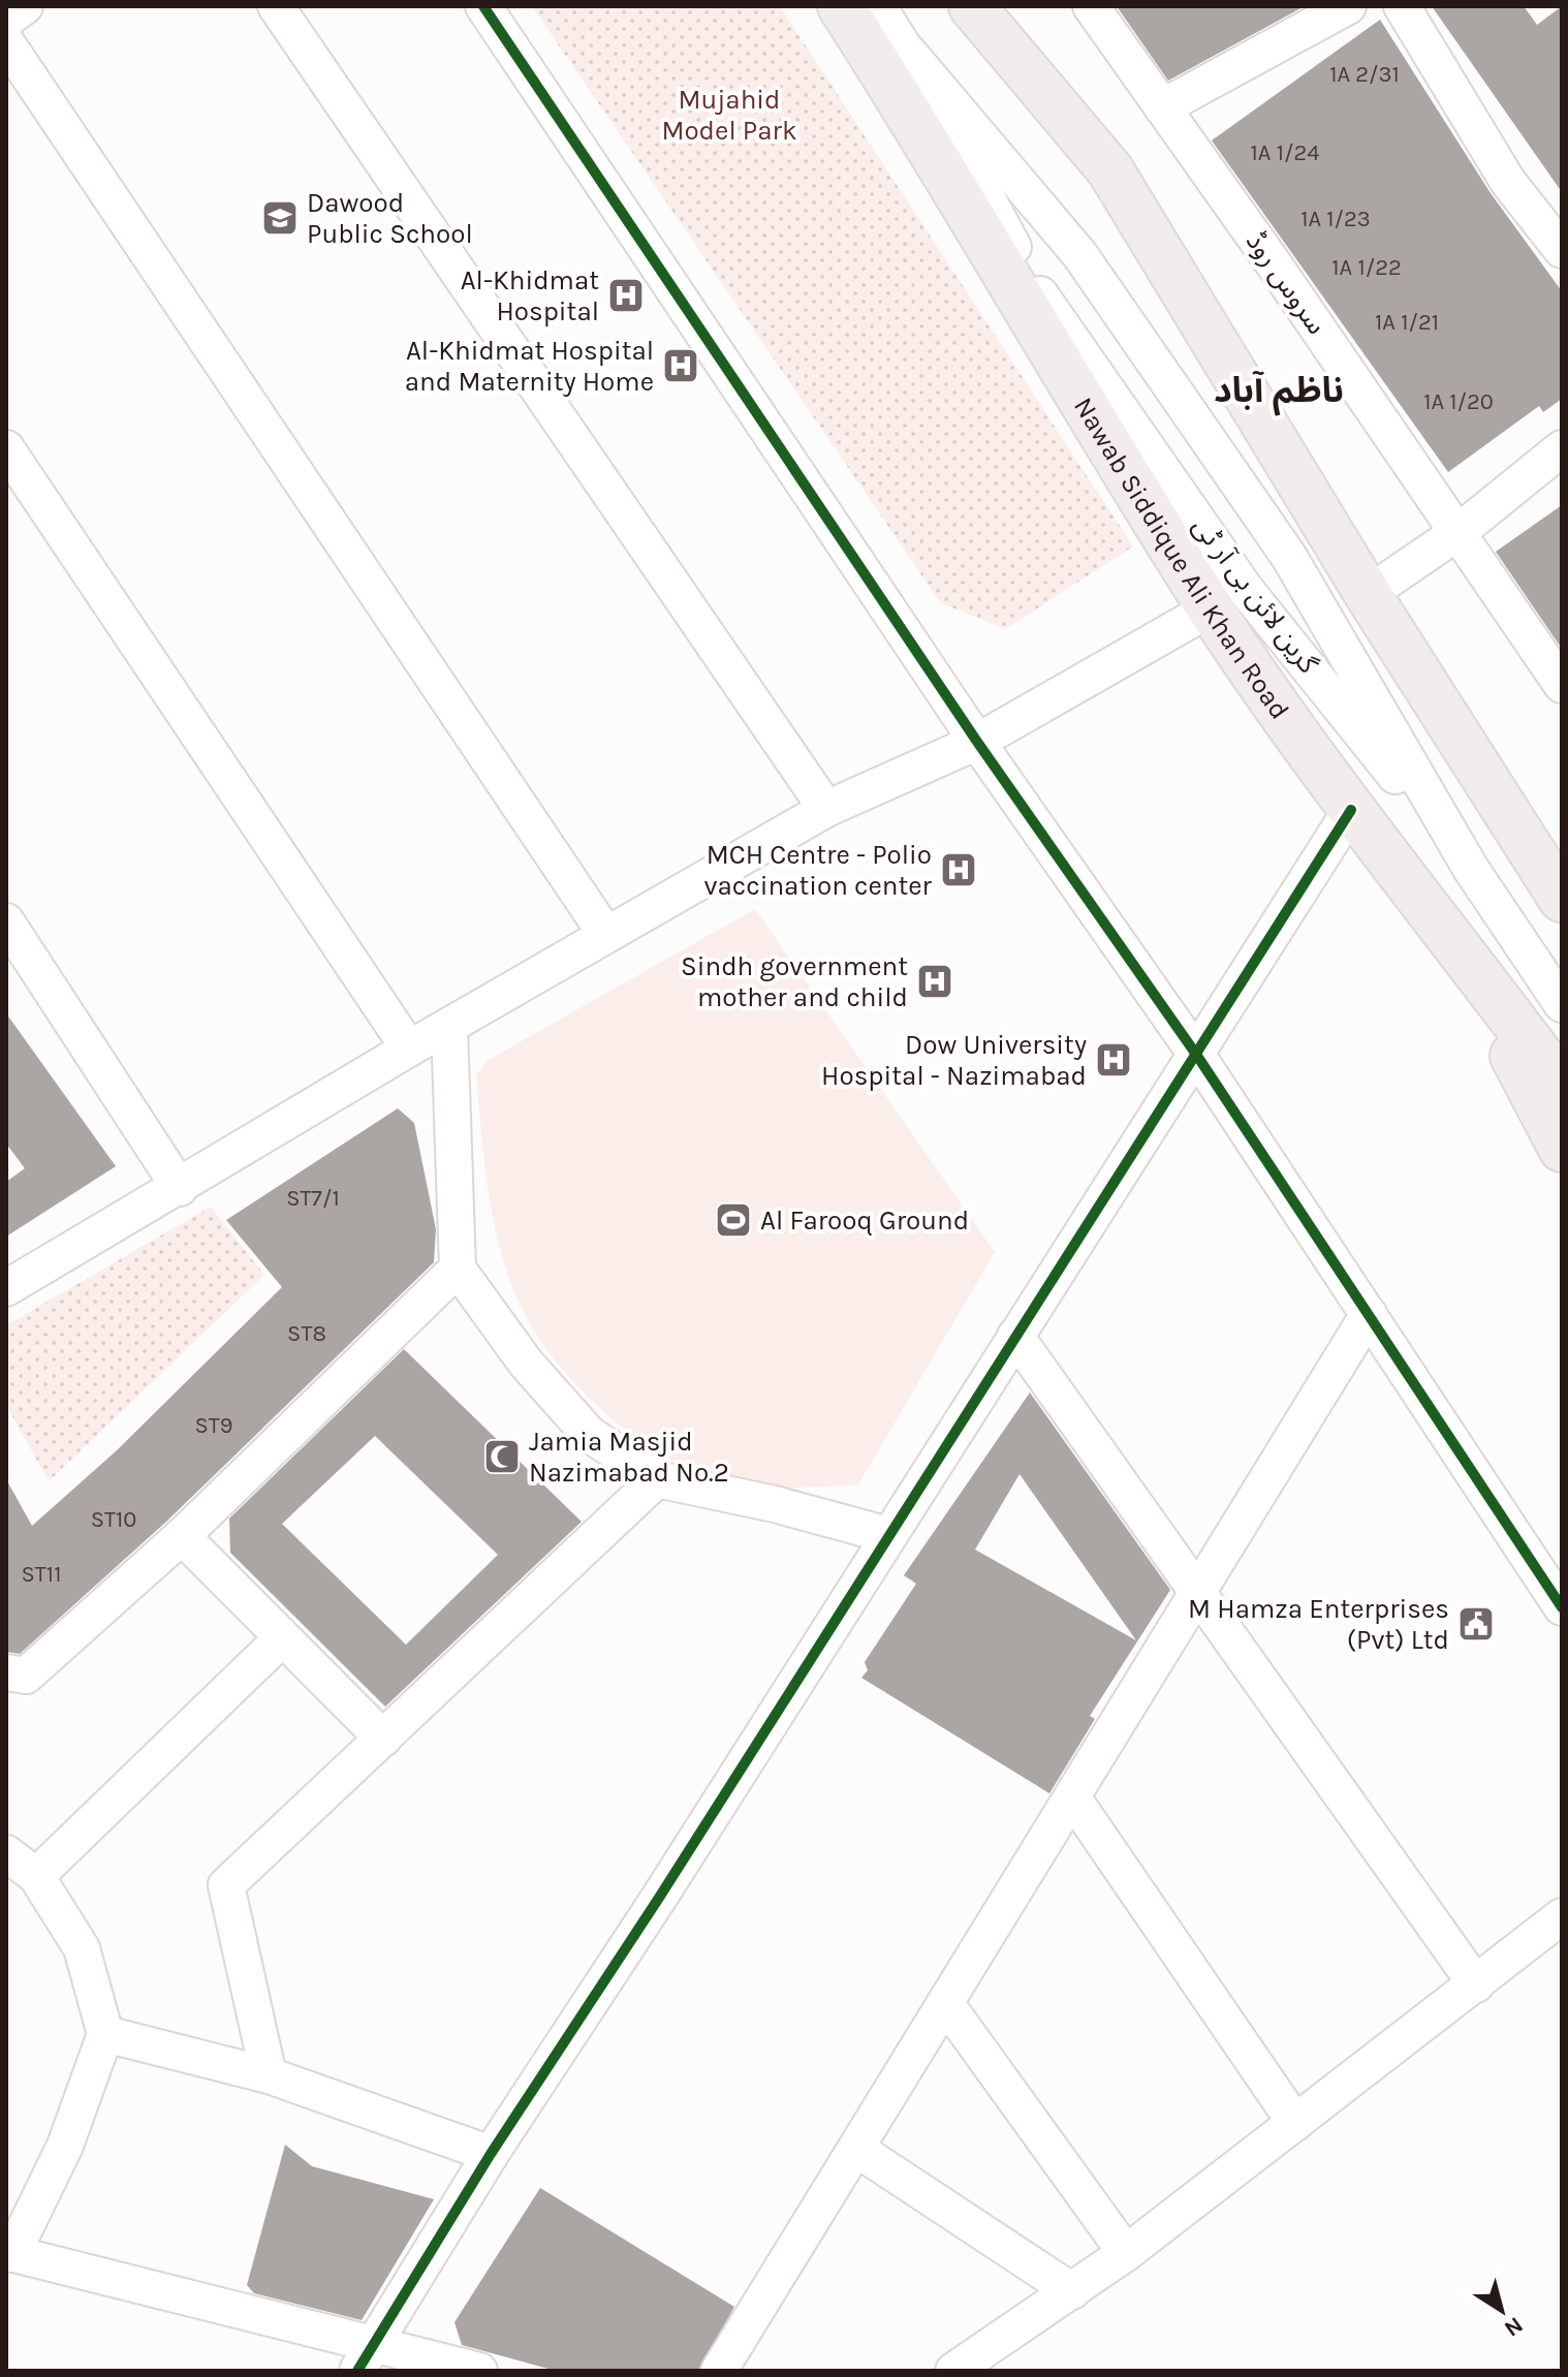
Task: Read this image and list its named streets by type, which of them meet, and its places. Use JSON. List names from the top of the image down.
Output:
{
  "streets": {
    "main road": ["Nawab Siddique Ali Khan Road"],
    "street": ["سروس روڈ", "گرین لائن بی آر ٹی"]
  },
  "districts": ["ناظم آباد"],
  "parks": ["Mujahid Model Park"],
  "places": {
    "school or university": ["Dawood Public School"],
    "hospital": [
      "Al-Khidmat Hospital",
      "Al-Khidmat Hospital and Maternity Home",
      "MCH Centre - Polio vaccination center",
      "Sindh government mother and child",
      "Dow University Hospital - Nazimabad"
    ],
    "sports": ["Al Farooq Ground"],
    "mosque": ["Jamia Masjid Nazimabad No.2"],
    "public building": ["M Hamza Enterprises (Pvt) Ltd"]
  },
  "house_numbers": [
    "1A 2/31",
    "1A 1/24",
    "1A 1/23",
    "1A 1/22",
    "1A 1/21",
    "1A 1/20",
    "ST7/1",
    "ST8",
    "ST9",
    "ST10",
    "ST11"
  ],
  "north": "bottom right"
}
